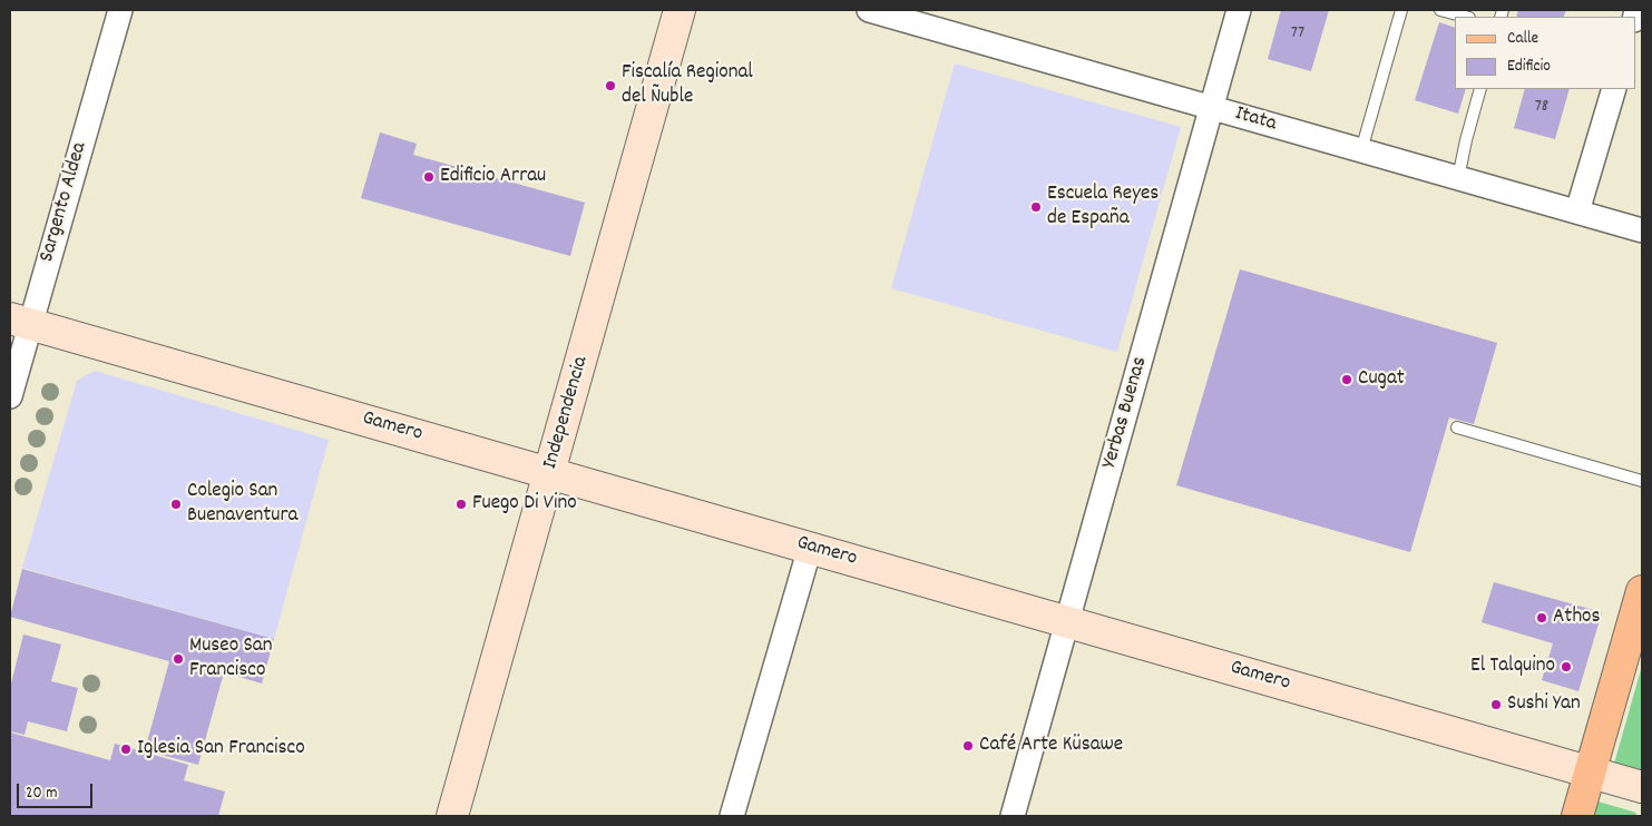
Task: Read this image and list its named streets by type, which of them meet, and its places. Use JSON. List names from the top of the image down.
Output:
{
  "streets": {
    "street": [
      "Itata",
      "Sargento Aldea",
      "Independencia",
      "Yerbas Buenas",
      "Gamero"
    ]
  },
  "crossings": [
    ["Itata", "Yerbas Buenas"],
    ["Sargento Aldea", "Gamero"],
    ["Independencia", "Gamero"],
    ["Yerbas Buenas", "Gamero"]
  ],
  "places": [
    "Fiscalía Regional del Ñuble",
    "Edificio Arrau",
    "Escuela Reyes de España",
    "Cugat",
    "Colegio San Buenaventura",
    "Fuego Di Vino",
    "Athos",
    "Museo San Francisco",
    "El Talquino",
    "Sushi Yan",
    "Café Arte Küsawe",
    "Iglesia San Francisco"
  ],
  "house_numbers": ["77", "78"],
  "legend": ["Calle", "Edificio"],
  "scale_bar": "20 m"
}
